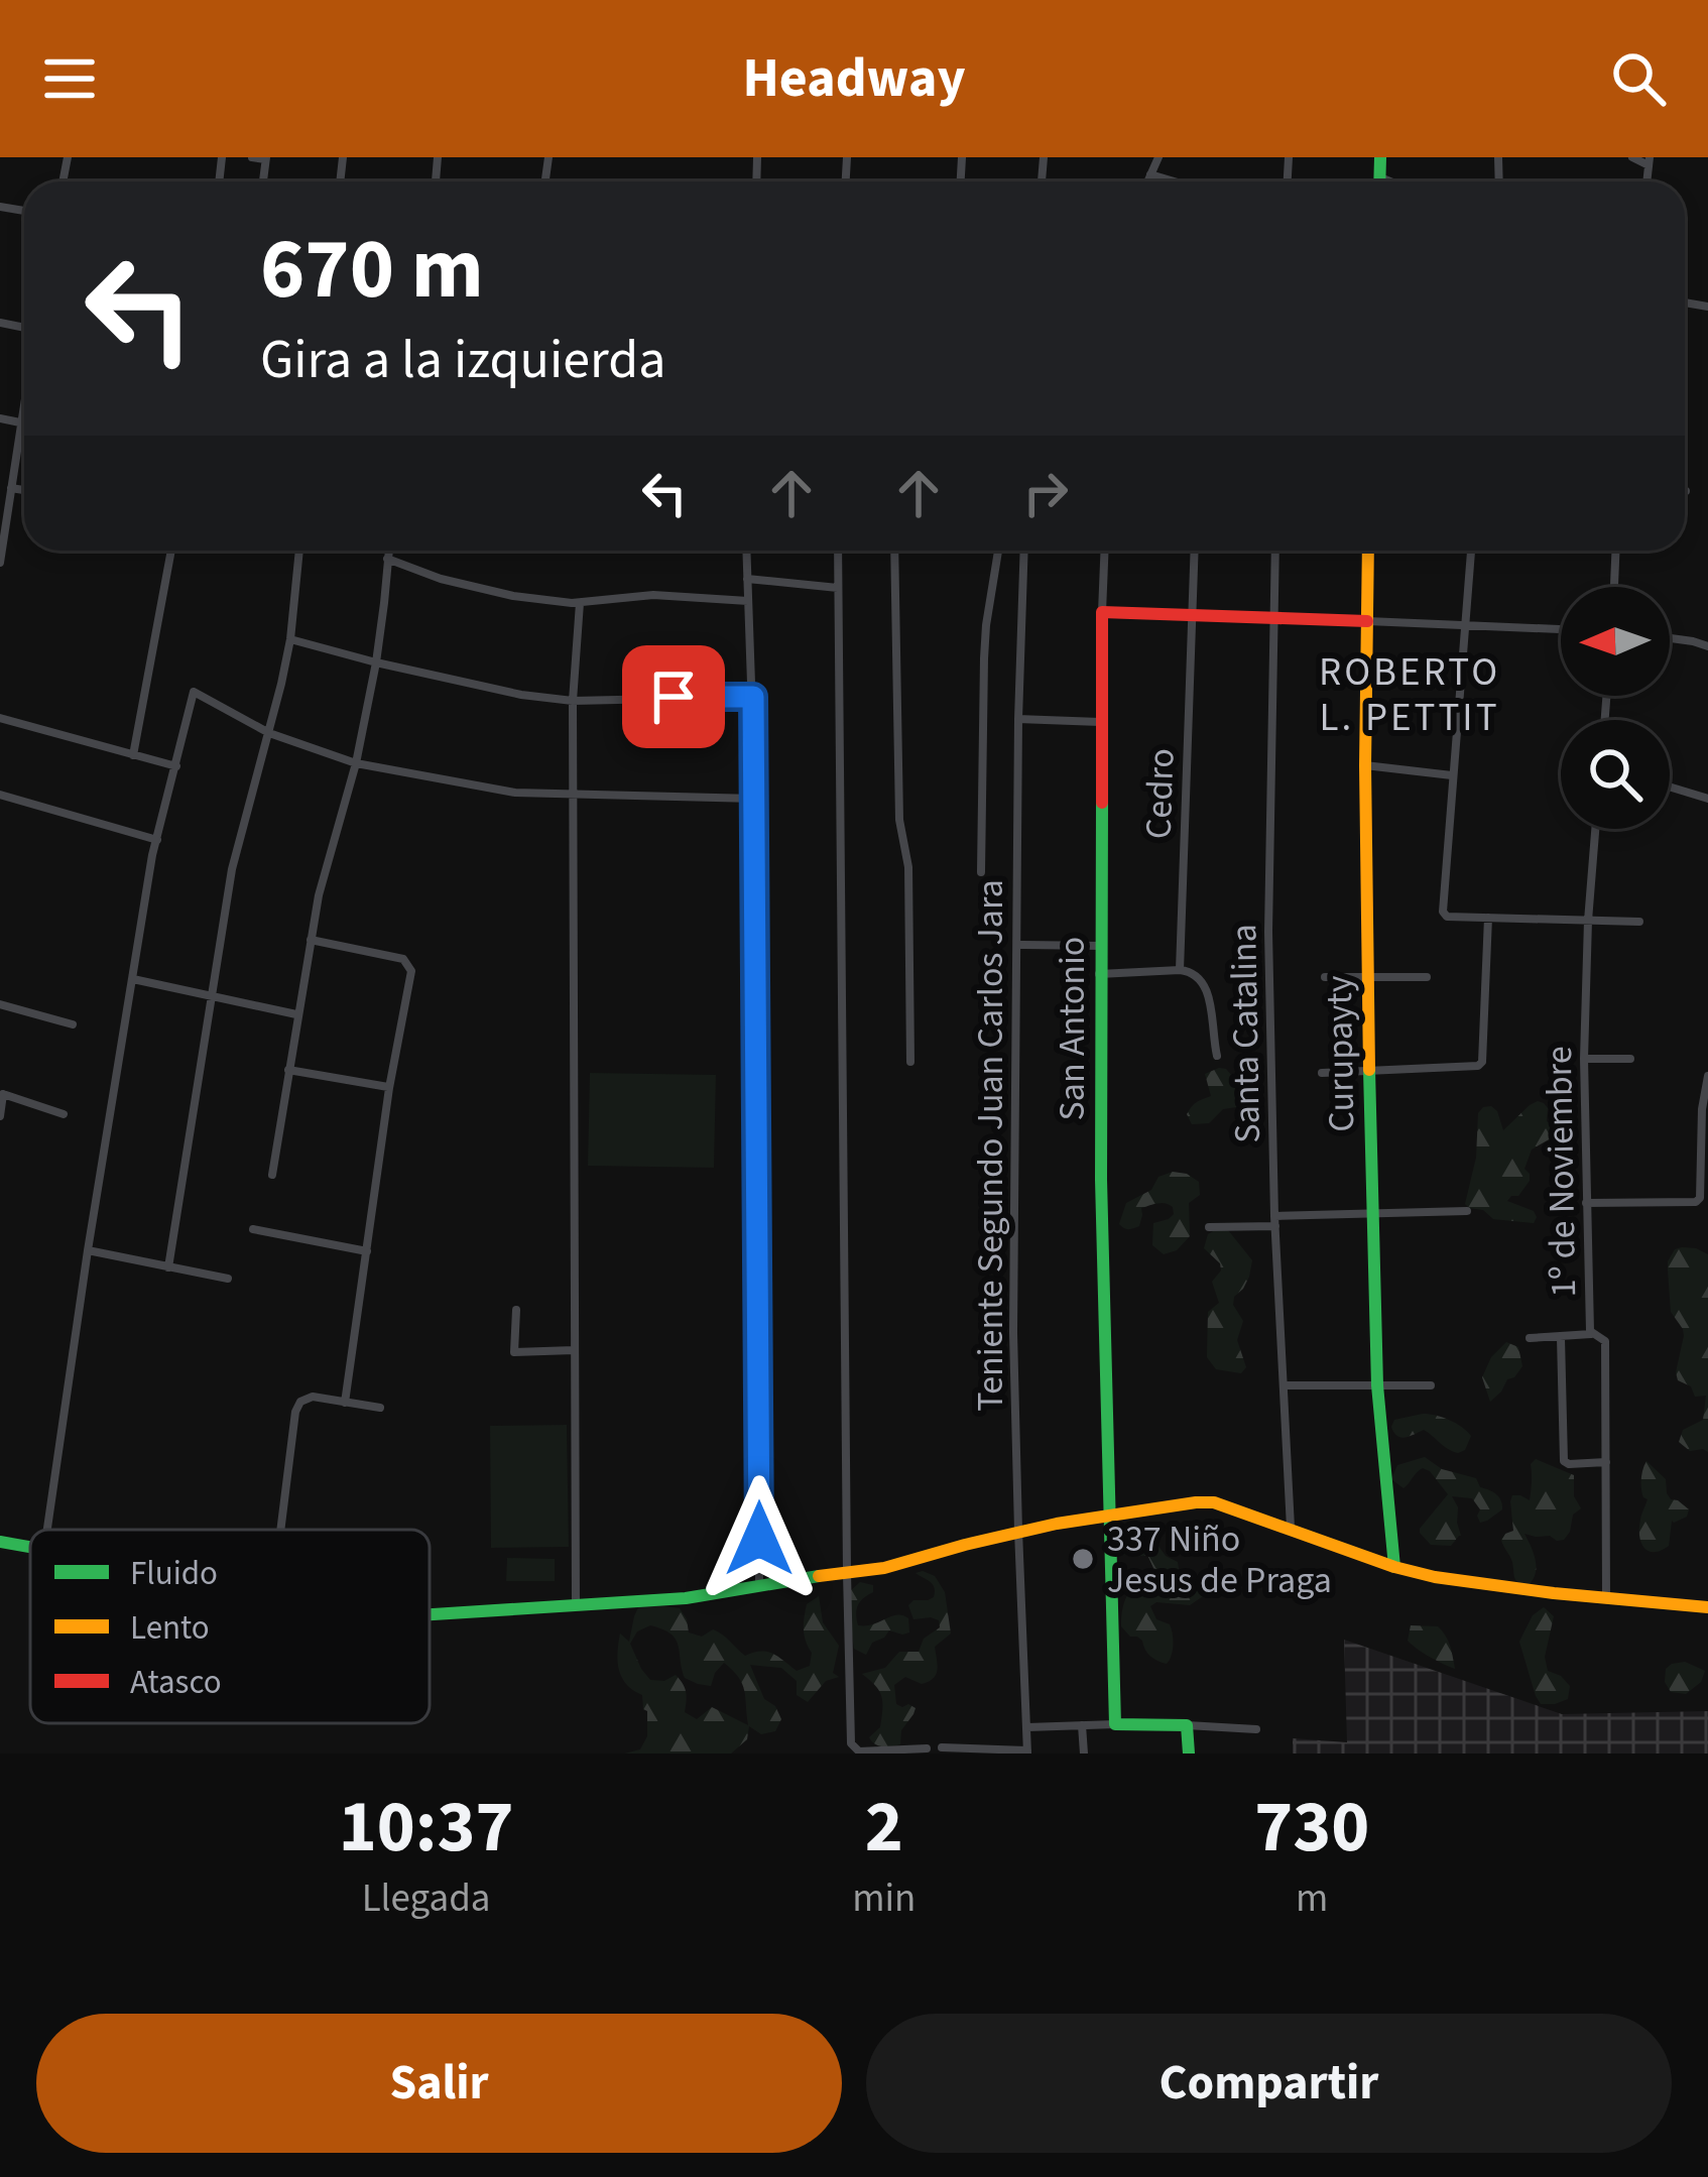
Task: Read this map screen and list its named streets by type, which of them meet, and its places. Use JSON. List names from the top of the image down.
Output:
{
  "streets": {
    "street": [
      "Cedro",
      "San Antonio",
      "Santa Catalina",
      "Curupayty",
      "Teniente Segundo Juan Carlos Jara",
      "1º de Noviembre"
    ]
  },
  "districts": ["ROBERTO L. PETTIT"],
  "places": ["337 Niño Jesus de Praga"],
  "legend": ["Fluido", "Lento", "Atasco"],
  "north": "left",
  "page": {
    "header": "Headway",
    "turn": ["670 m", "Gira a la izquierda"],
    "eta": [
      "10:37",
      "Llegada",
      "2",
      "min",
      "730",
      "m"
    ],
    "buttons": ["Salir", "Compartir"]
  }
}
